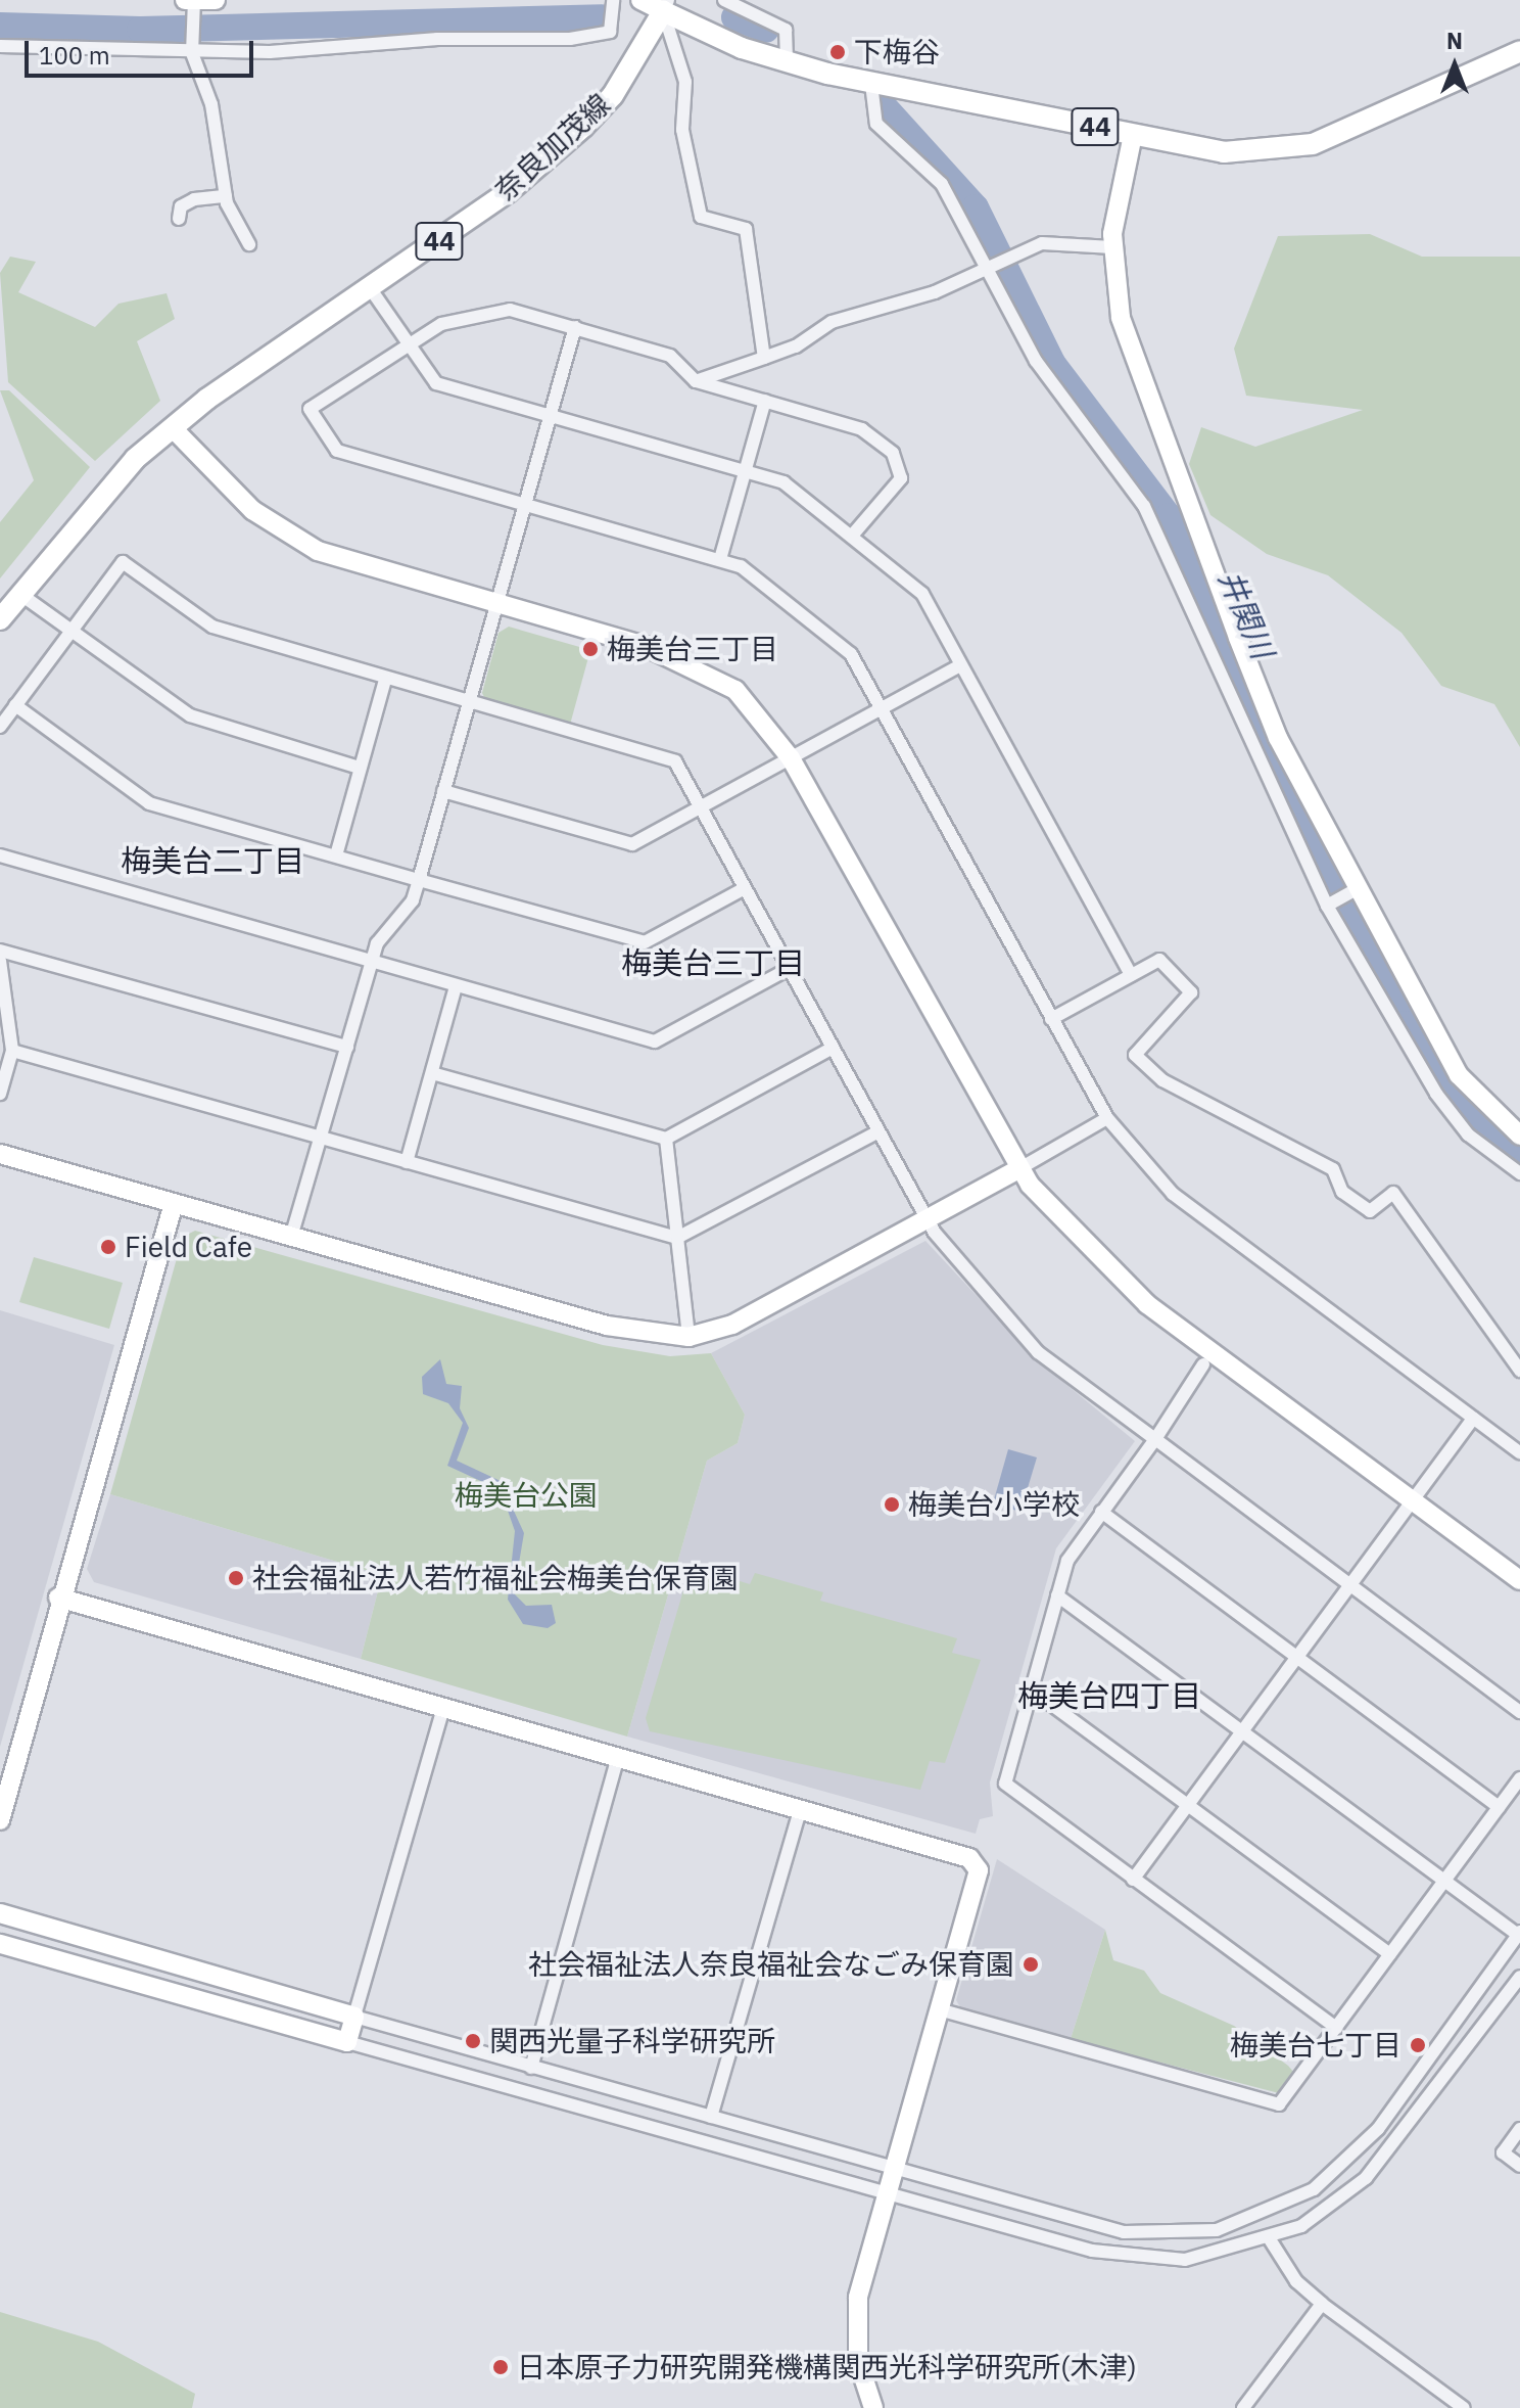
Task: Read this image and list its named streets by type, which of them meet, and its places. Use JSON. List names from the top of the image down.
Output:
{
  "streets": {
    "main road": ["44", "奈良加茂線"]
  },
  "crossings": [
    ["44", "奈良加茂線"]
  ],
  "districts": ["梅美台二丁目", "梅美台三丁目", "梅美台四丁目"],
  "water": ["井関川"],
  "parks": ["梅美台公園"],
  "places": [
    "下梅谷",
    "梅美台三丁目",
    "Field Cafe",
    "梅美台小学校",
    "社会福祉法人若竹福祉会梅美台保育園",
    "社会福祉法人奈良福祉会なごみ保育園",
    "関西光量子科学研究所",
    "梅美台七丁目",
    "日本原子力研究開発機構関西光科学研究所(木津)"
  ],
  "scale_bar": "100 m",
  "north": "top"
}
